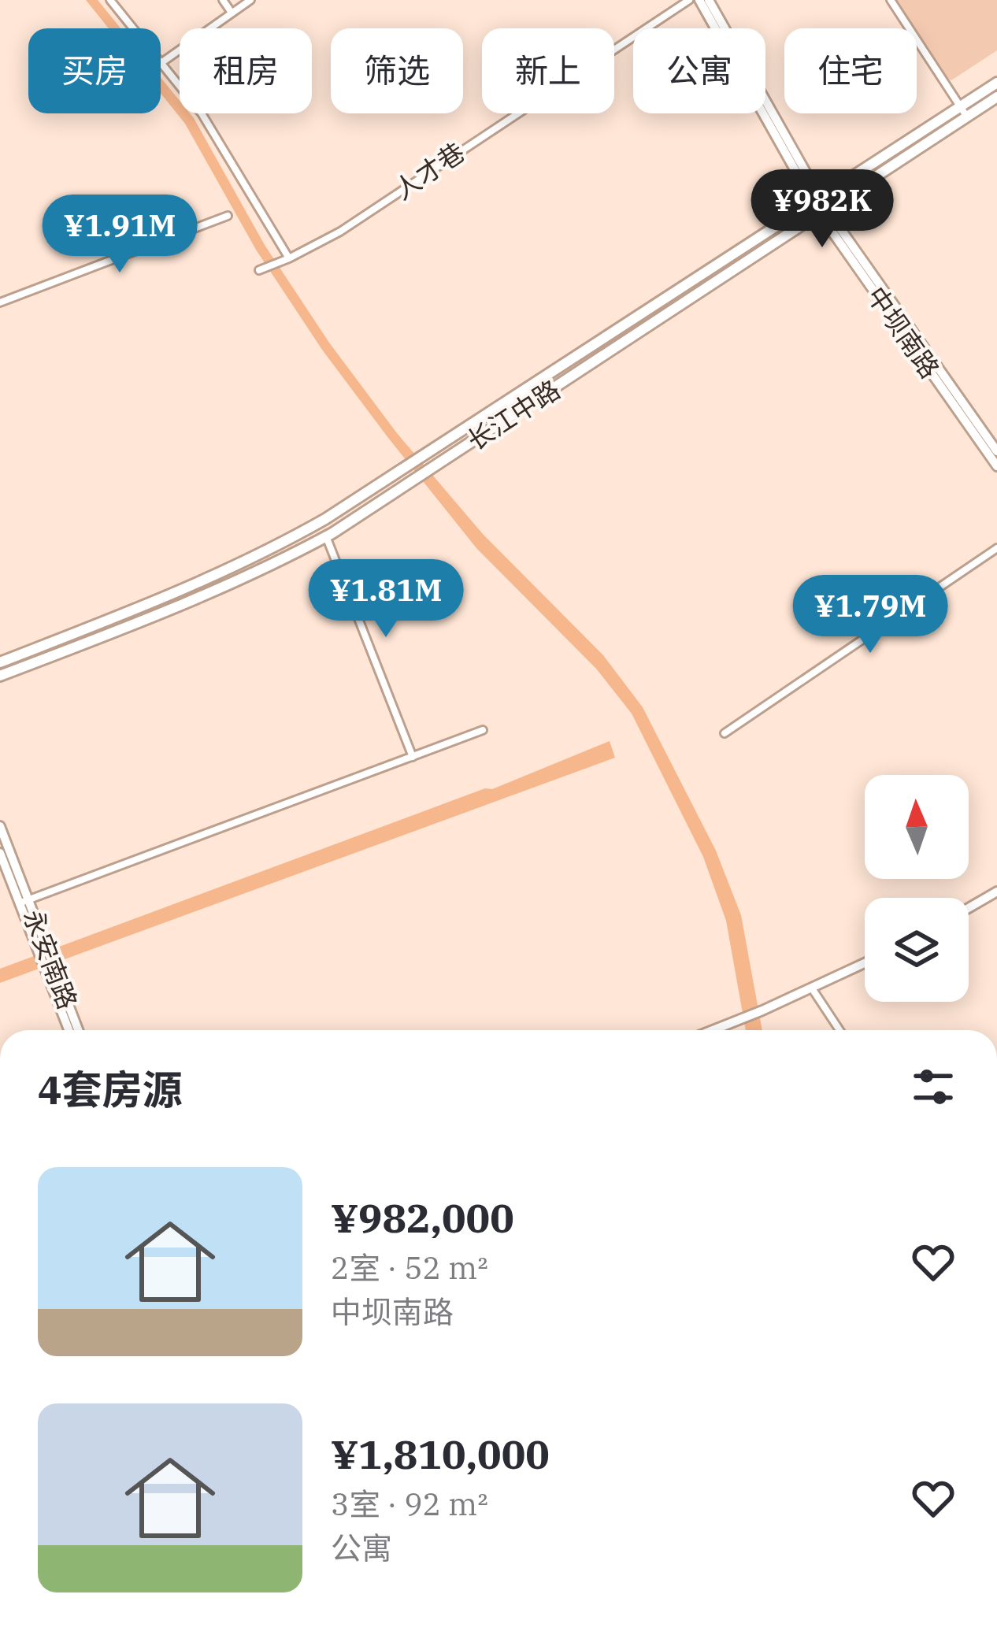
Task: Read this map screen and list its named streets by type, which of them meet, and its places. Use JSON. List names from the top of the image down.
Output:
{
  "streets": {
    "main road": ["中坝南路", "长江中路", "永安南路"],
    "street": ["人才巷"]
  },
  "crossings": [
    ["中坝南路", "长江中路"]
  ],
  "north": "top",
  "page": {
    "chip": [
      "买房",
      "租房",
      "筛选",
      "新上",
      "公寓",
      "住宅"
    ],
    "price": [
      "¥982K",
      "¥1.91M",
      "¥1.81M",
      "¥1.79M"
    ],
    "heading": "4套房源",
    "list": [
      {
        "name": "¥982,000",
        "note": "2室 · 52 m² · 中坝南路"
      },
      {
        "name": "¥1,810,000",
        "note": "3室 · 92 m² · 公寓"
      }
    ]
  }
}
